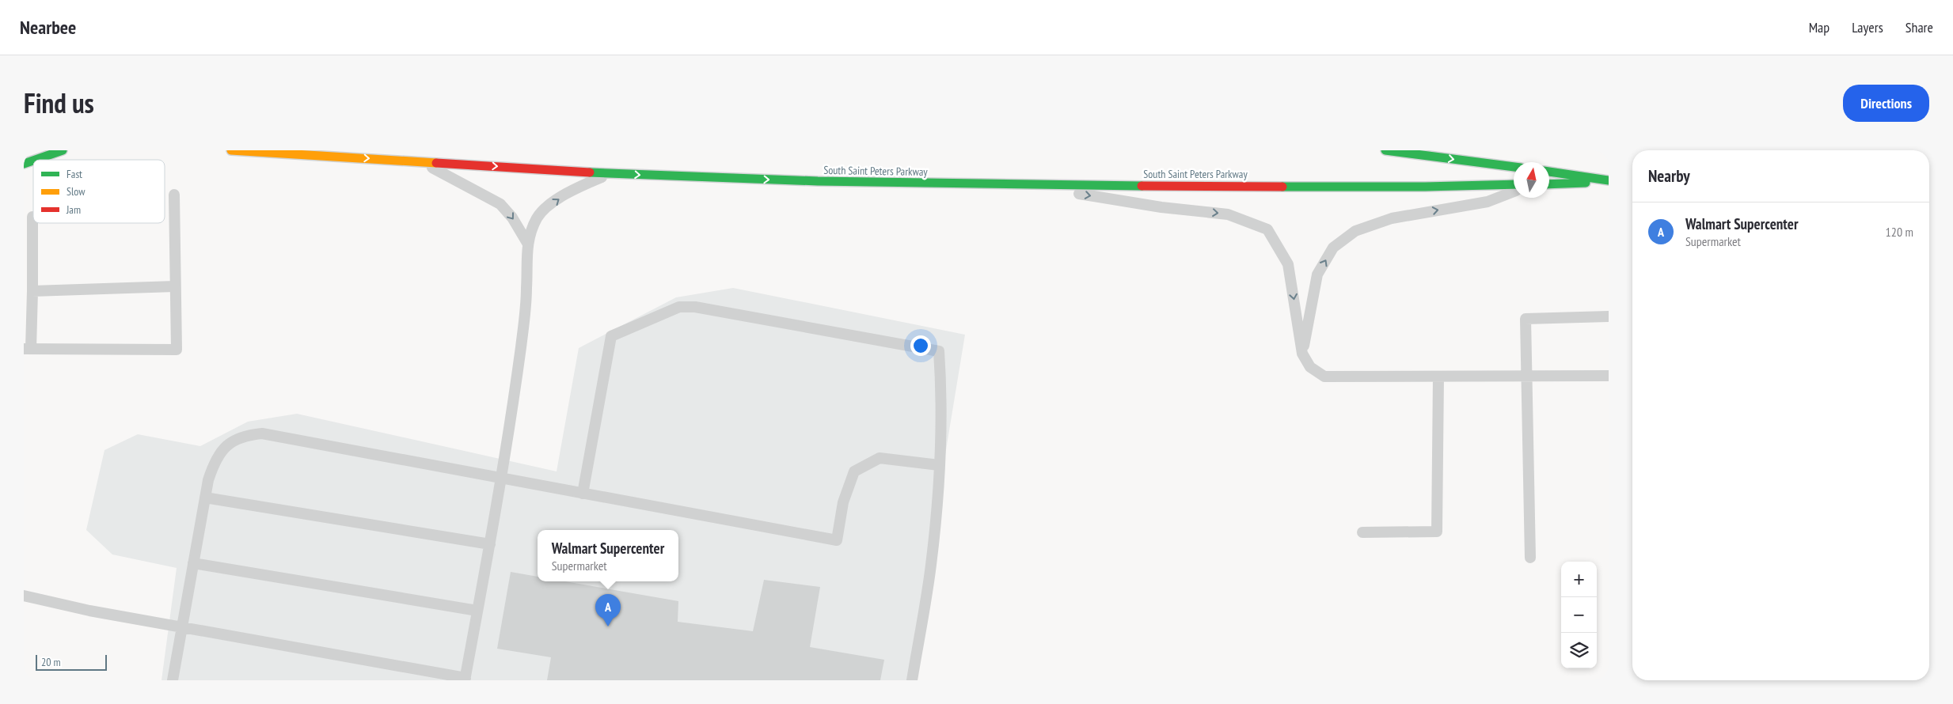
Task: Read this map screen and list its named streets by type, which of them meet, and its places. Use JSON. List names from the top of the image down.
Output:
{
  "streets": {
    "main road": ["South Saint Peters Parkway"]
  },
  "one_way": ["South Saint Peters Parkway"],
  "legend": ["Fast", "Slow", "Jam"],
  "scale_bar": "20 m",
  "north": "top",
  "page": {
    "header": "Nearbee",
    "nav": ["Map", "Layers", "Share"],
    "title": "Find us",
    "buttons": "Directions",
    "heading": "Nearby",
    "list": [
      {
        "mark": "A",
        "name": "Walmart Supercenter",
        "note": "Supermarket",
        "value": "120 m"
      }
    ],
    "popup": ["Walmart Supercenter", "Supermarket"],
    "map_buttons": ["+", "−"],
    "pins": "A",
    "scale": "20 m"
  }
}
